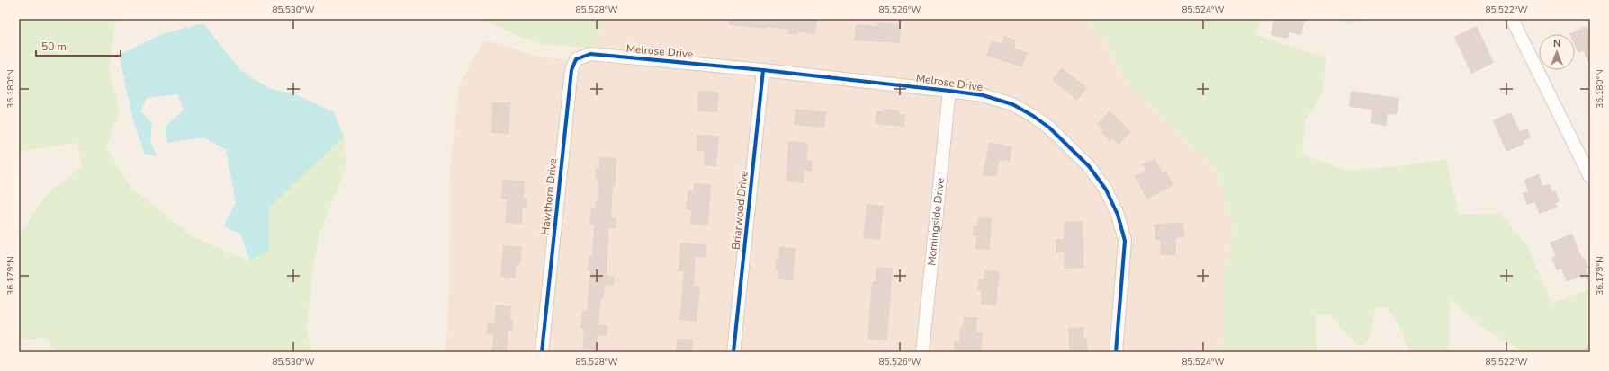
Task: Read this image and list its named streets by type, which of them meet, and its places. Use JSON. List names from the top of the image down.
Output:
{
  "streets": {
    "street": [
      "Melrose Drive",
      "Hawthorn Drive",
      "Briarwood Drive",
      "Morningside Drive"
    ]
  },
  "crossings": [
    ["Melrose Drive", "Hawthorn Drive"],
    ["Melrose Drive", "Briarwood Drive"],
    ["Melrose Drive", "Morningside Drive"]
  ],
  "scale_bar": "50 m",
  "north": "top",
  "coordinates": [
    "85.530°W",
    "85.528°W",
    "85.526°W",
    "85.524°W",
    "85.522°W",
    "36.180°N",
    "36.179°N"
  ]
}
